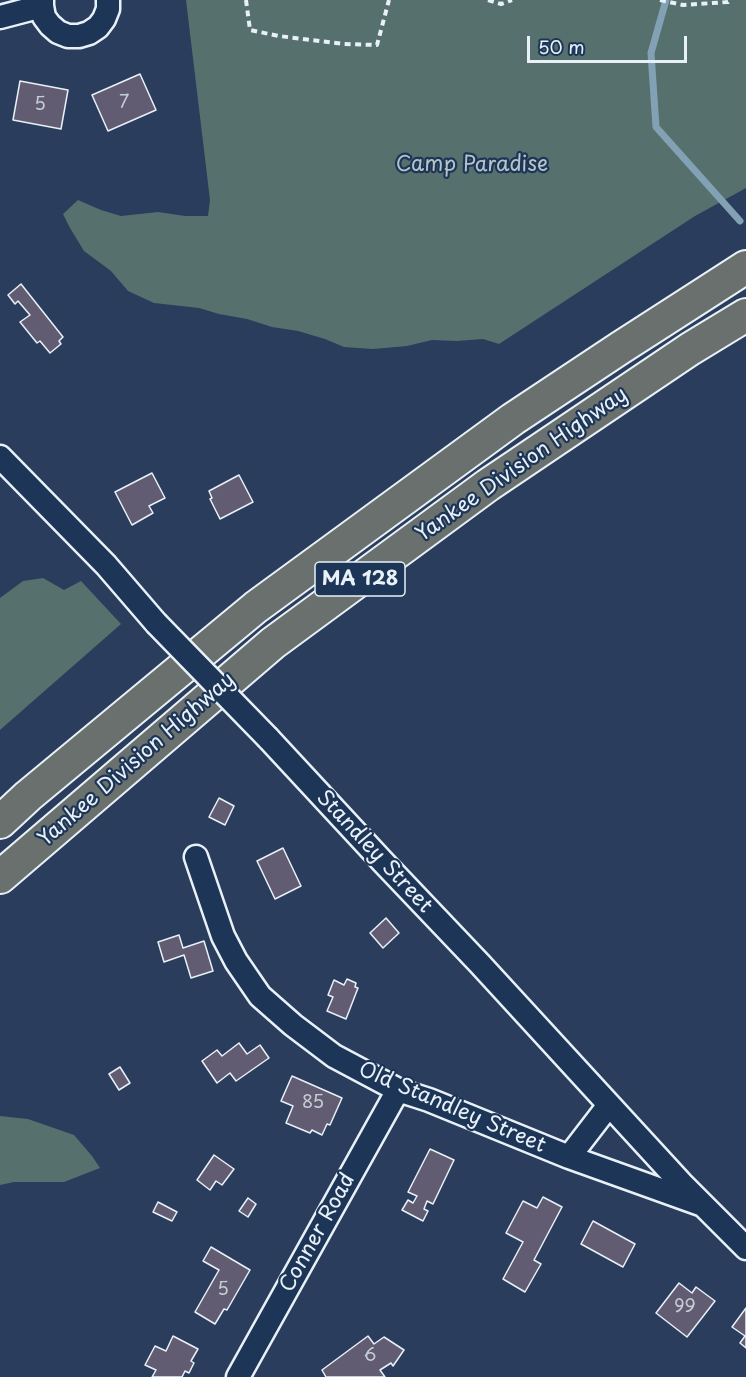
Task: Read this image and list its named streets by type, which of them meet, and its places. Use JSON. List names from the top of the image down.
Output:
{
  "streets": {
    "highway": ["Yankee Division Highway", "MA 128"],
    "street": ["Standley Street", "Old Standley Street", "Conner Road"]
  },
  "crossings": [
    ["Standley Street", "Old Standley Street"],
    ["Old Standley Street", "Conner Road"]
  ],
  "parks": ["Camp Paradise"],
  "house_numbers": [
    "7",
    "5",
    "85",
    "5",
    "99",
    "6"
  ],
  "scale_bar": "50 m"
}
